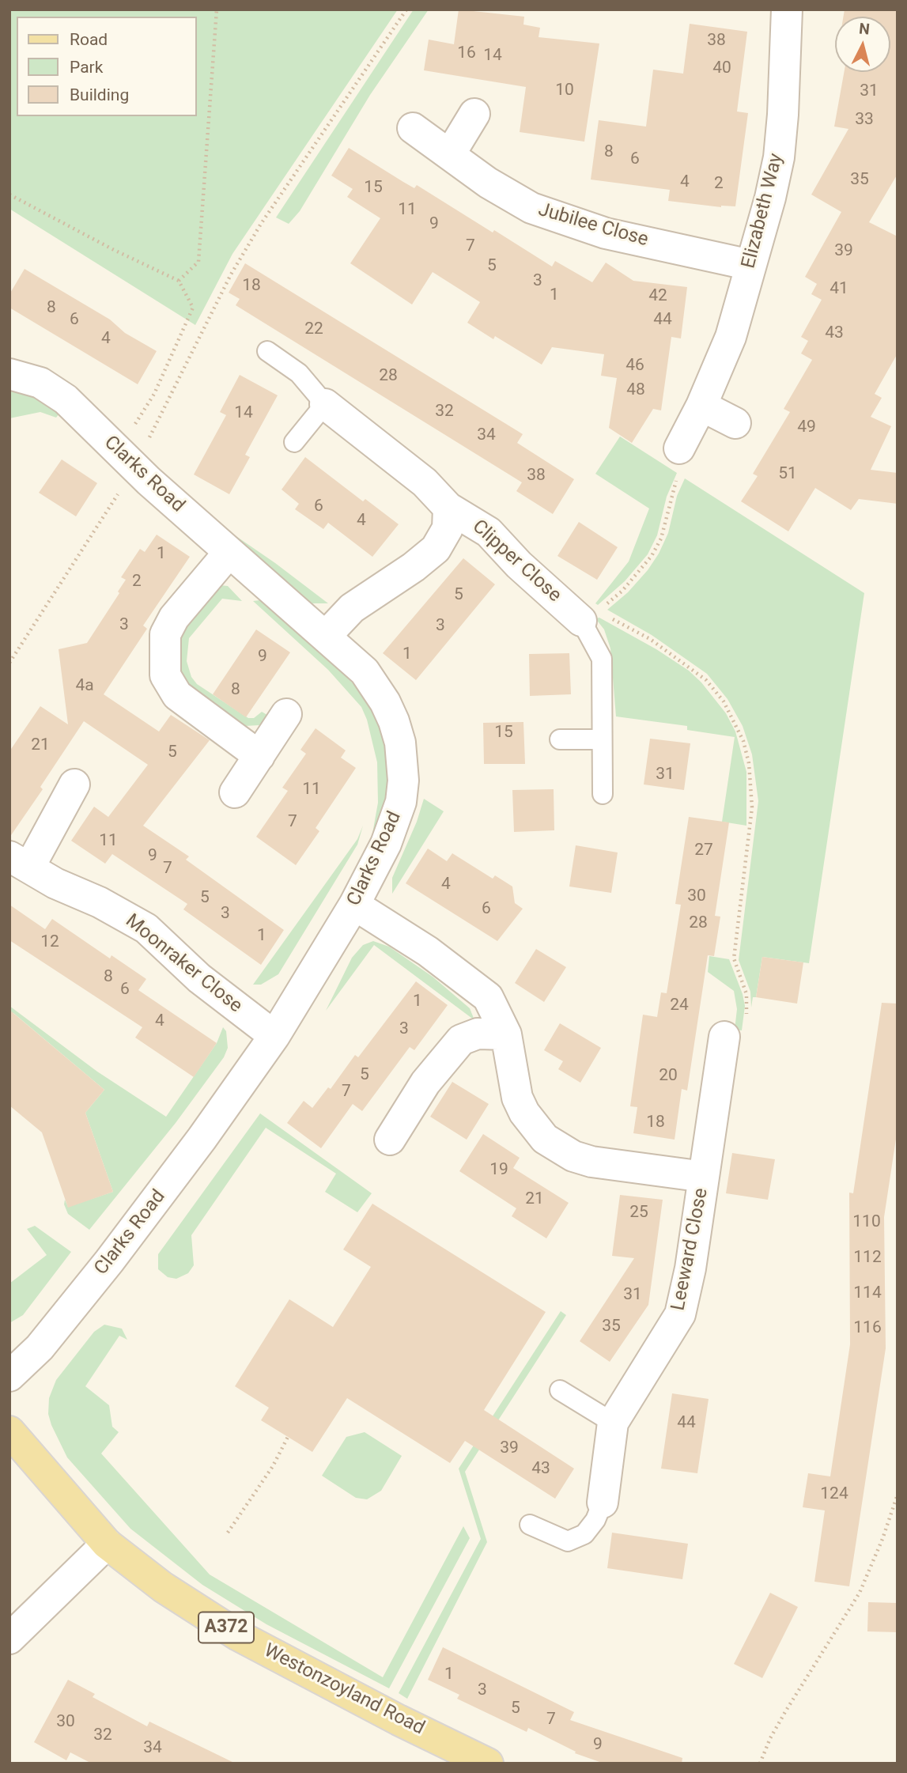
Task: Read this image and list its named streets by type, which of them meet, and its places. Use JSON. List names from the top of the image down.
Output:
{
  "streets": {
    "main road": ["A372", "Westonzoyland Road"],
    "street": [
      "Elizabeth Way",
      "Jubilee Close",
      "Clarks Road",
      "Clipper Close",
      "Moonraker Close",
      "Leeward Close"
    ]
  },
  "crossings": [
    ["Elizabeth Way", "Jubilee Close"],
    ["Clarks Road", "Clipper Close"],
    ["Clarks Road", "Moonraker Close"],
    ["Clarks Road", "Leeward Close"]
  ],
  "house_numbers": [
    "38",
    "16",
    "14",
    "40",
    "10",
    "31",
    "33",
    "8",
    "6",
    "35",
    "4",
    "2",
    "15",
    "11",
    "9",
    "7",
    "39",
    "5",
    "3",
    "18",
    "41",
    "1",
    "42",
    "8",
    "6",
    "44",
    "22",
    "43",
    "4",
    "46",
    "28",
    "48",
    "32",
    "14",
    "49",
    "34",
    "51",
    "38",
    "6",
    "4",
    "1",
    "2",
    "5",
    "3",
    "3",
    "1",
    "9",
    "4a",
    "8",
    "15",
    "21",
    "5",
    "31",
    "11",
    "7",
    "11",
    "27",
    "9",
    "7",
    "4",
    "30",
    "5",
    "6",
    "3",
    "28",
    "1",
    "12",
    "8",
    "6",
    "1",
    "24",
    "4",
    "3",
    "5",
    "20",
    "7",
    "18",
    "19",
    "21",
    "25",
    "110",
    "112",
    "114",
    "31",
    "35",
    "116",
    "44",
    "39",
    "43",
    "124",
    "1",
    "3",
    "5",
    "7",
    "30",
    "32",
    "9",
    "34"
  ],
  "legend": ["Road", "Park", "Building"],
  "north": "top"
}
